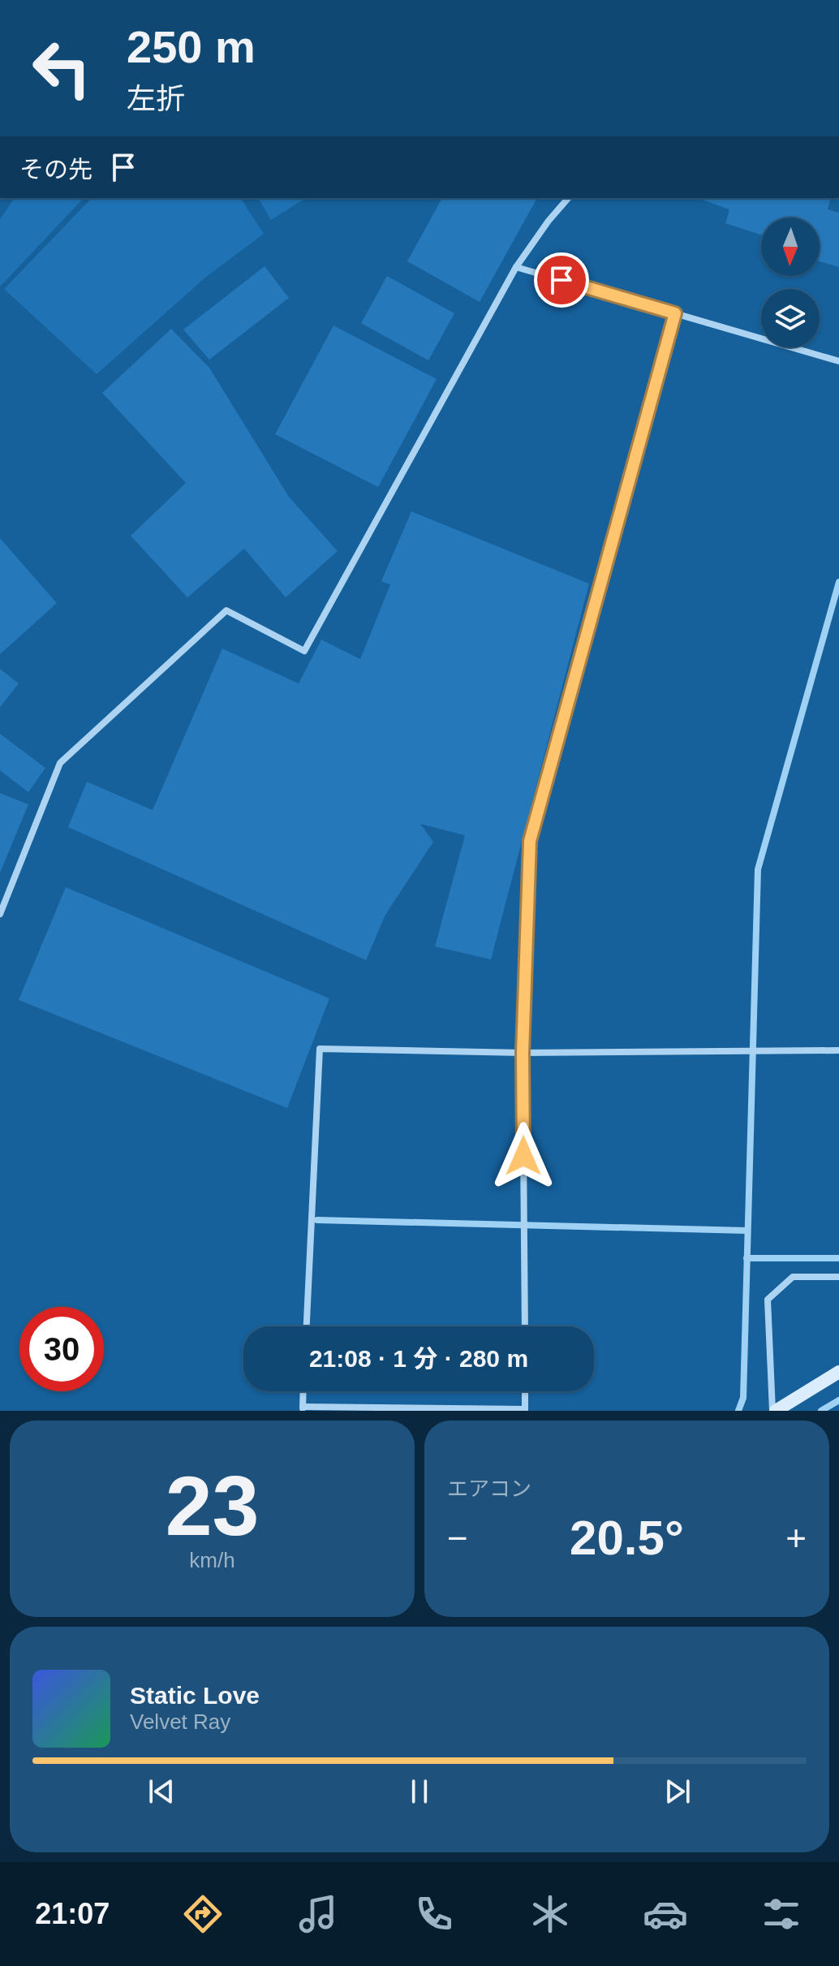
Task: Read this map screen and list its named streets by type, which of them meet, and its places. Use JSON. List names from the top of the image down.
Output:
{
  "north": "bottom",
  "page": {
    "turn": ["250 m", "左折"],
    "then": "その先",
    "limit": "30",
    "trip": "21:08 · 1 分 · 280 m",
    "tile": [
      ["23", "km/h"],
      "エアコン"
    ],
    "heat": ["−", "20.5°", "+"],
    "song": ["Static Love", "Velvet Ray"],
    "tabs": "21:07"
  }
}
